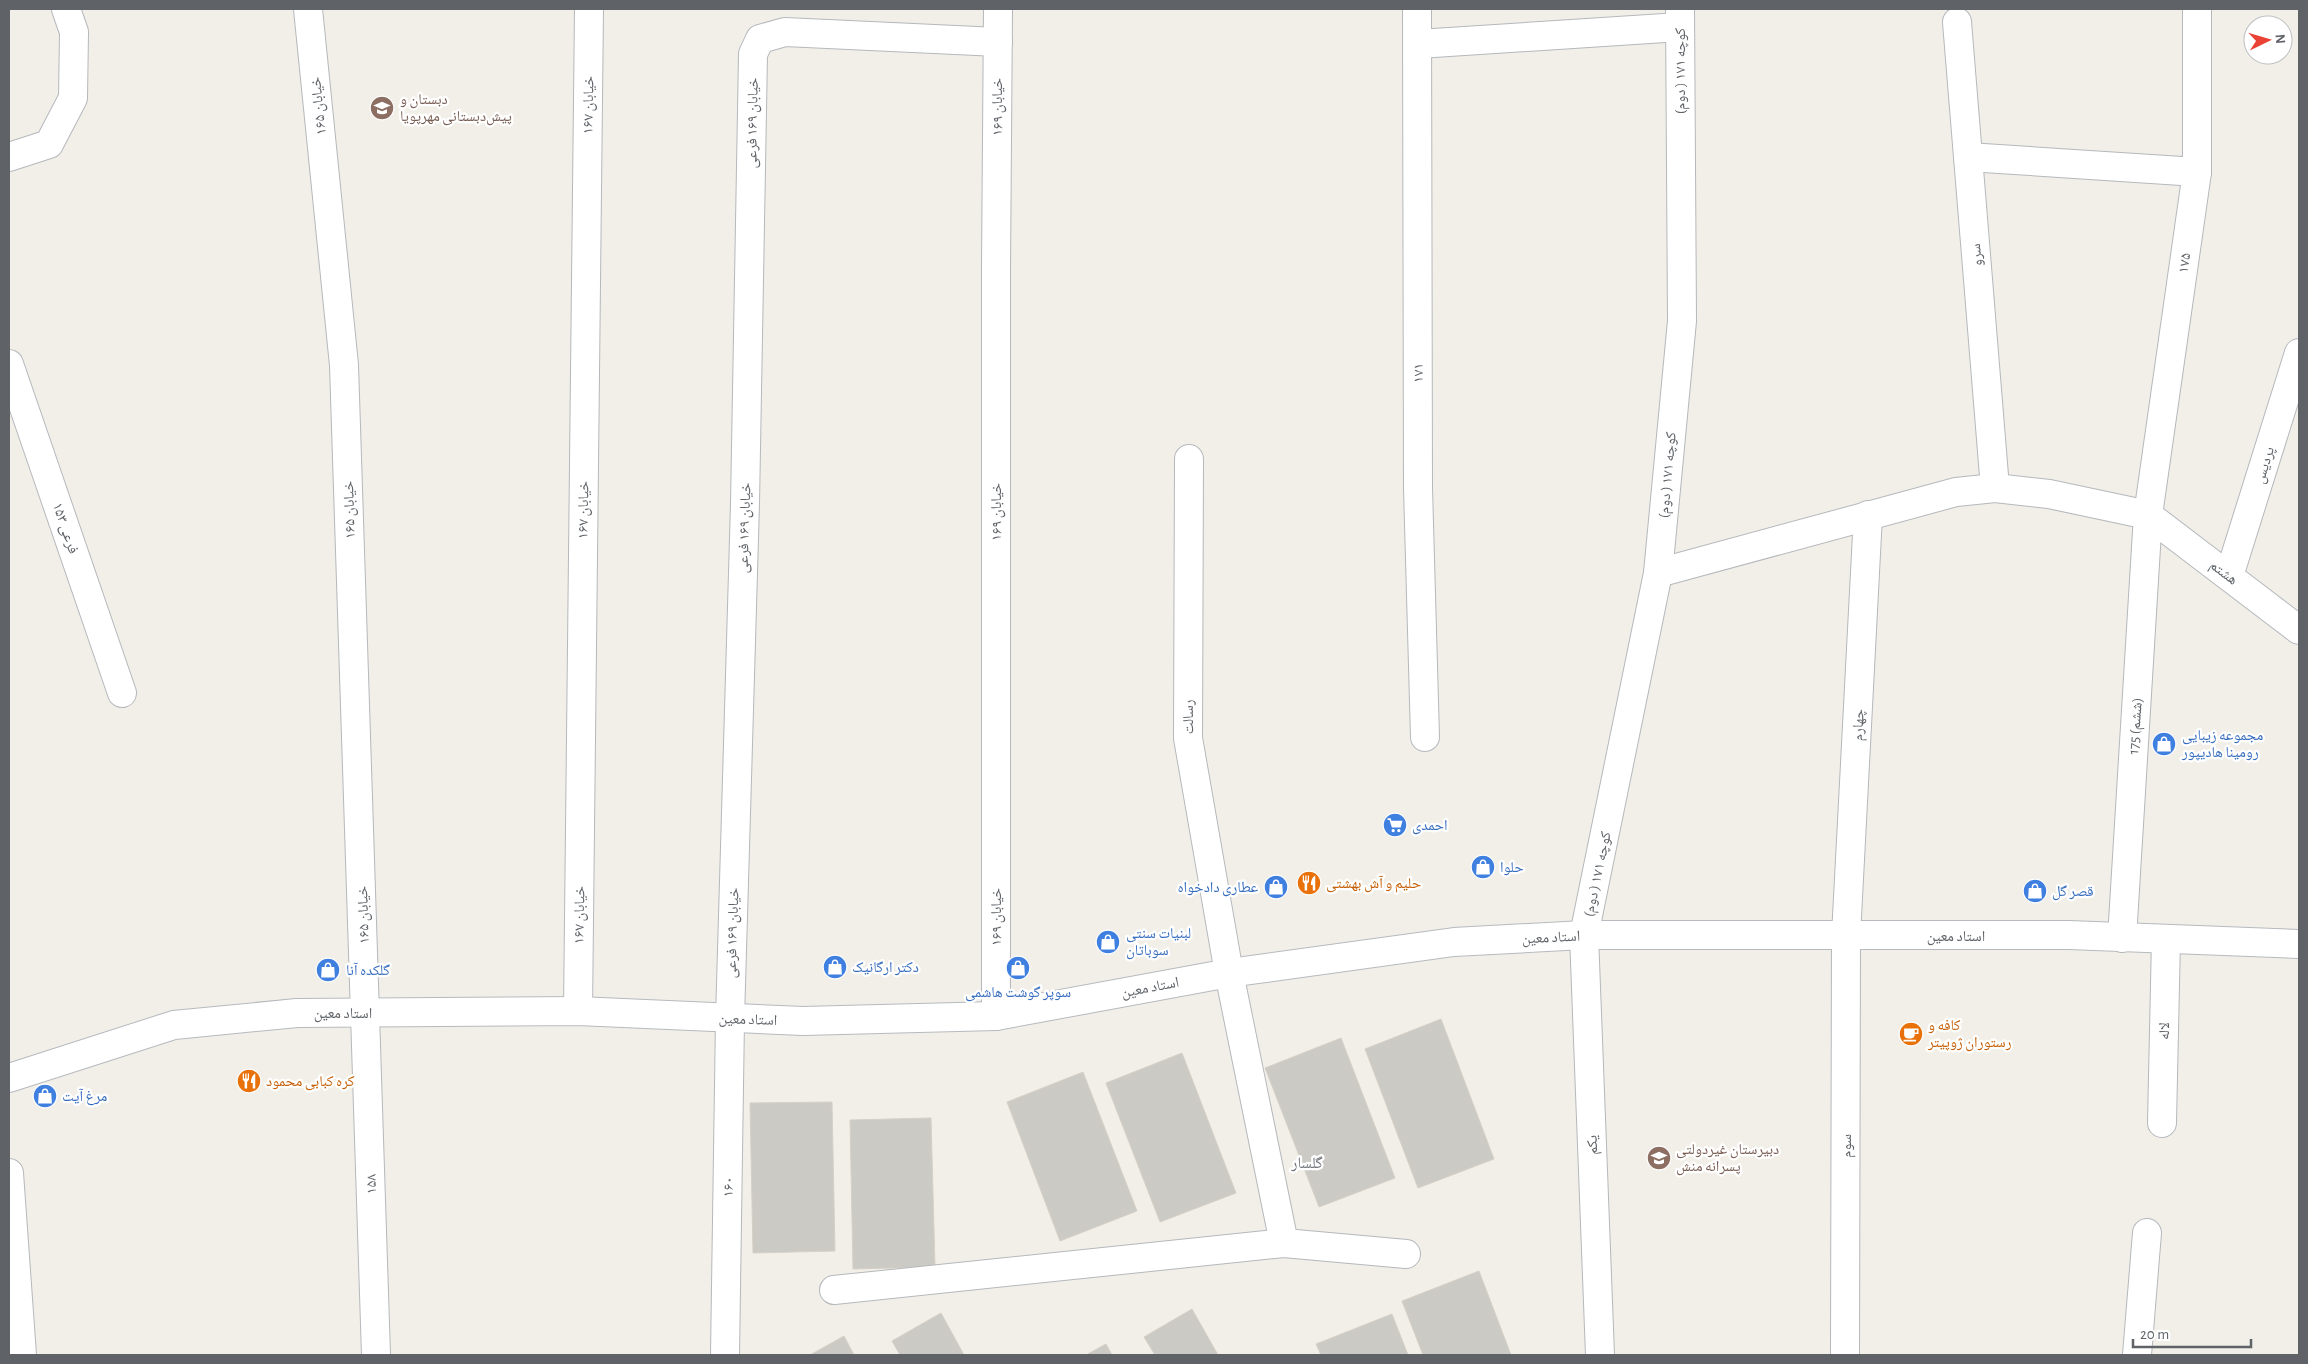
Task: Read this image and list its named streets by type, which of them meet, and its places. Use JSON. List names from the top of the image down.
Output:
{
  "streets": {
    "street": [
      "کوچه ۱۷۱ ( دوم)",
      "خیابان ۱۶۷",
      "خیابان ۱۶۵",
      "خیابان ۱۶۹",
      "خیابان ۱۶۹ فرعی",
      "سرو",
      "۱۷۵",
      "۱۷۱",
      "پردیس",
      "۱۵۳ فرعی",
      "هشتم",
      "رسالت",
      "چهارم",
      "175 (ششم)",
      "استاد معین",
      "لاله",
      "یکم",
      "سوم",
      "۱۵۸",
      "۱۶۰"
    ]
  },
  "crossings": [
    ["کوچه ۱۷۱ ( دوم)", "استاد معین"],
    ["کوچه ۱۷۱ ( دوم)", "یکم"],
    ["خیابان ۱۶۷", "استاد معین"],
    ["خیابان ۱۶۵", "استاد معین"],
    ["خیابان ۱۶۵", "۱۵۸"],
    ["خیابان ۱۶۹", "خیابان ۱۶۹ فرعی"],
    ["خیابان ۱۶۹", "استاد معین"],
    ["خیابان ۱۶۹ فرعی", "استاد معین"],
    ["خیابان ۱۶۹ فرعی", "۱۶۰"],
    ["۱۷۵", "هشتم"],
    ["۱۷۵", "175 (ششم)"],
    ["پردیس", "هشتم"],
    ["هشتم", "175 (ششم)"],
    ["رسالت", "استاد معین"],
    ["چهارم", "استاد معین"],
    ["چهارم", "سوم"],
    ["175 (ششم)", "استاد معین"],
    ["استاد معین", "لاله"],
    ["استاد معین", "یکم"],
    ["استاد معین", "سوم"],
    ["استاد معین", "۱۵۸"],
    ["استاد معین", "۱۶۰"]
  ],
  "districts": ["گلسار"],
  "places": {
    "school or university": ["دبستان و پیش‌دبستانی مهرپویا", "دبیرستان غیردولتی پسرانه منش"],
    "shop": [
      "مجموعه زیبایی رومینا هادیپور",
      "حلوا",
      "عطاری دادخواه",
      "قصر گل",
      "لبنیات سنتی سوباتان",
      "دکتر ارگانیک",
      "سوپر گوشت هاشمی",
      "گلکده آنا",
      "مرغ آیت"
    ],
    "supermarket": ["احمدی"],
    "restaurant": ["حلیم و آش بهشتی", "کره کبابی محمود"],
    "cafe": ["کافه و رستوران ژوپیتر"]
  },
  "scale_bar": "20 m",
  "north": "right"
}
